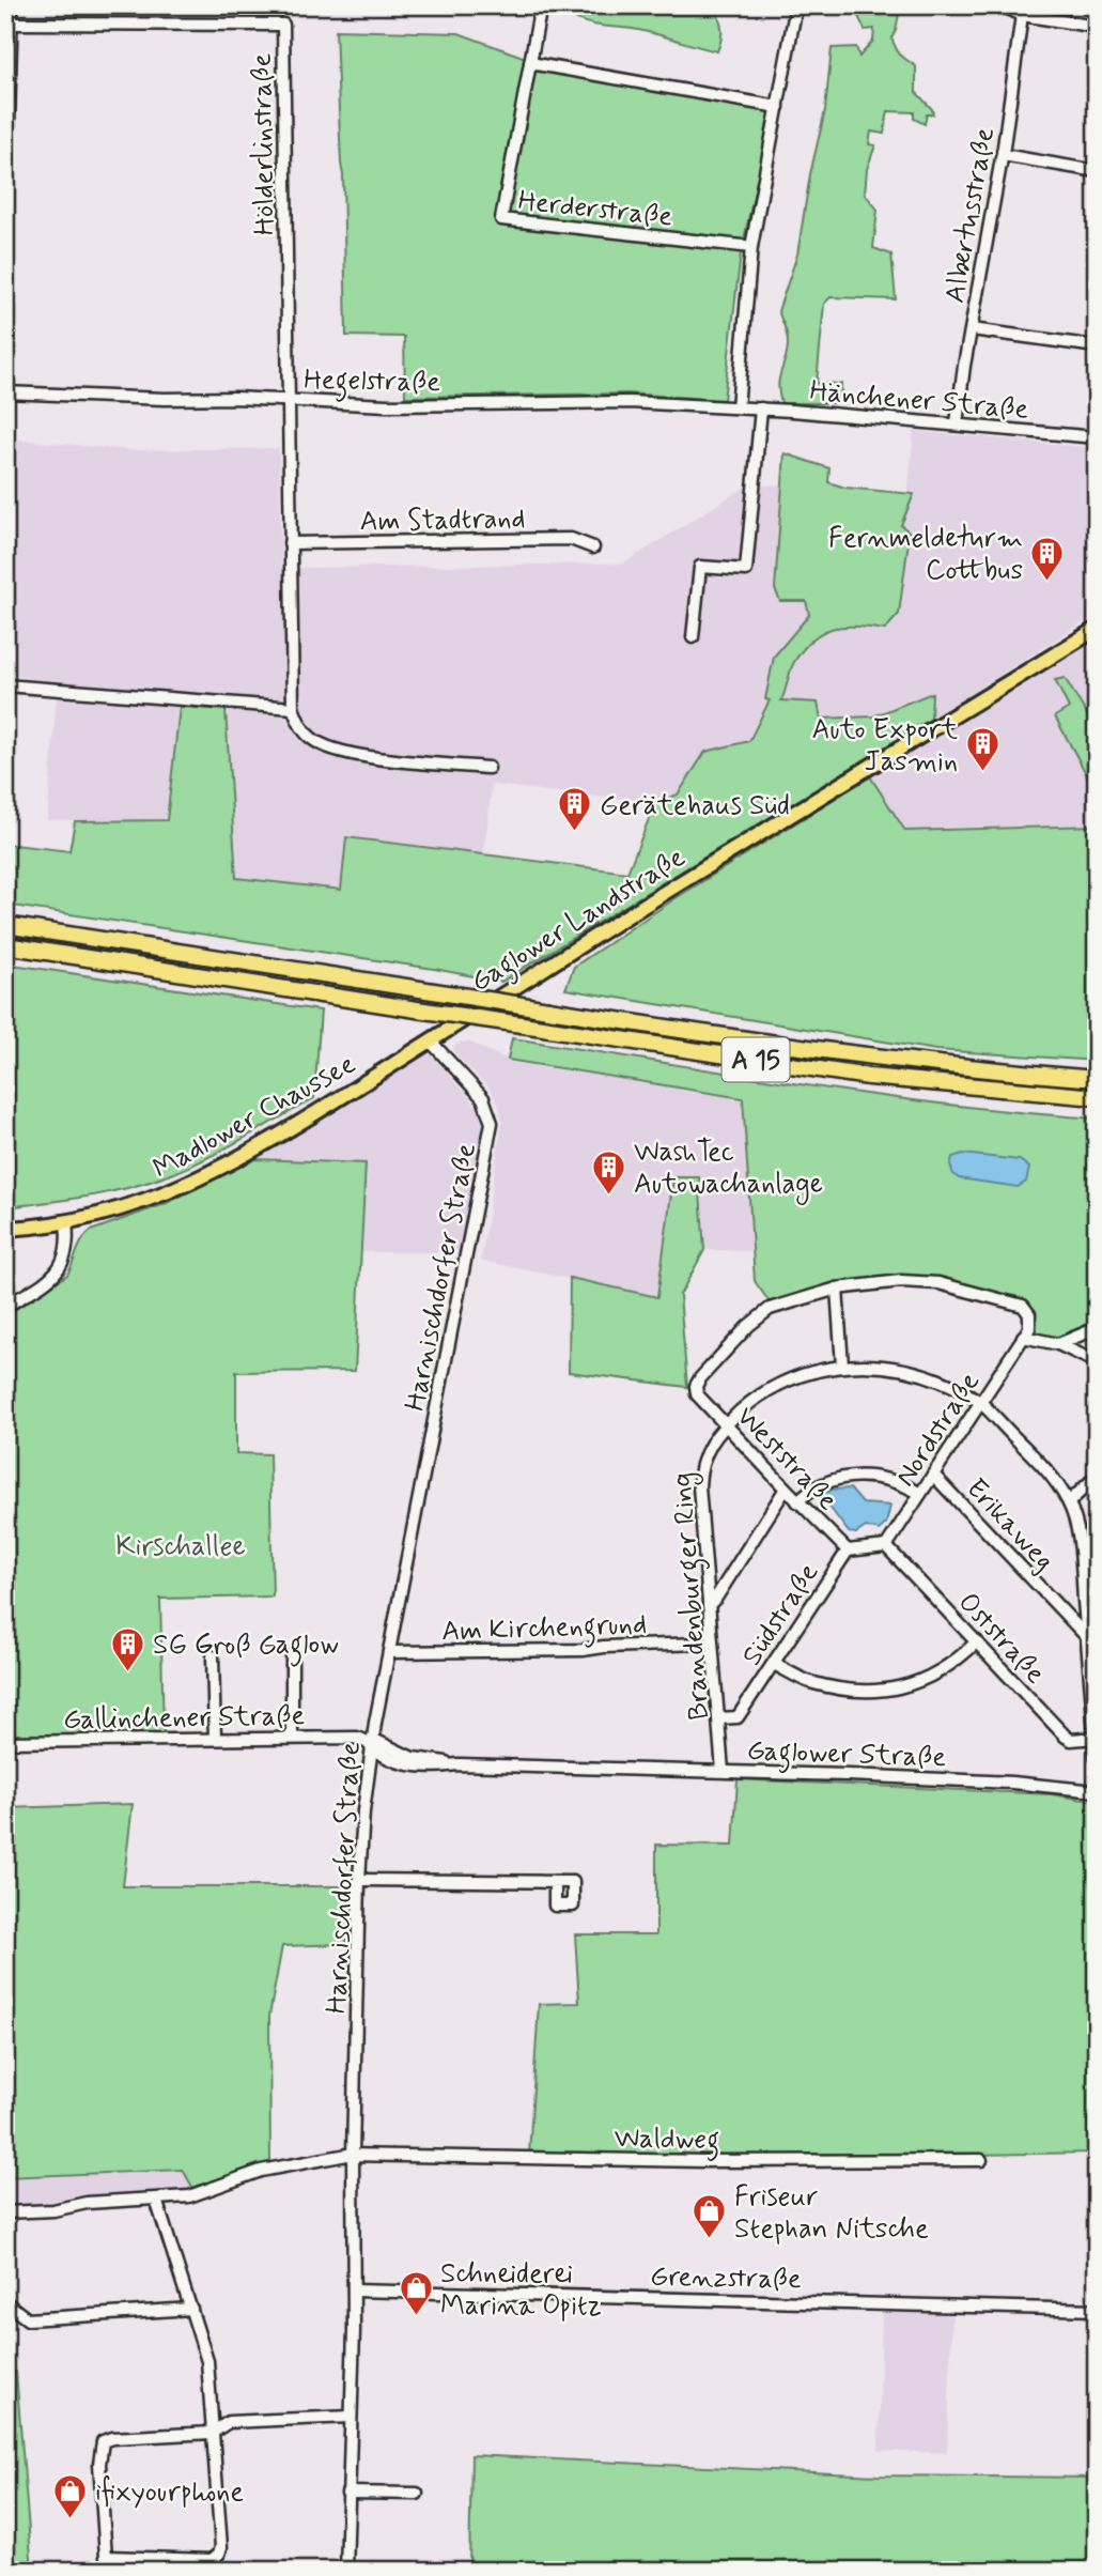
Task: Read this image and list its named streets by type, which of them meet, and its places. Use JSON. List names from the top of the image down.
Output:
{
  "streets": {
    "highway": ["A 15"],
    "main road": ["Gaglower Landstraße", "Madlower Chaussee"],
    "street": [
      "Hölderlinstraße",
      "Herderstraße",
      "Albertusstraße",
      "Hegelstraße",
      "Hänchener Straße",
      "Am Stadtrand",
      "Harnischdorfer Straße",
      "Nordstraße",
      "Weststraße",
      "Erikaweg",
      "Brandenburger Ring",
      "Südstraße",
      "Am Kirchengrund",
      "Oststraße",
      "Gallinchener Straße",
      "Gaglower Straße",
      "Waldweg",
      "Grenzstraße"
    ]
  },
  "crossings": [
    ["Hölderlinstraße", "Hegelstraße"],
    ["Albertusstraße", "Hänchener Straße"],
    ["Hegelstraße", "Hänchener Straße"],
    ["Gaglower Landstraße", "Madlower Chaussee"],
    ["Gaglower Landstraße", "Harnischdorfer Straße"],
    ["Madlower Chaussee", "Harnischdorfer Straße"],
    ["Harnischdorfer Straße", "Am Kirchengrund"],
    ["Harnischdorfer Straße", "Gallinchener Straße"],
    ["Harnischdorfer Straße", "Gaglower Straße"],
    ["Harnischdorfer Straße", "Waldweg"],
    ["Harnischdorfer Straße", "Grenzstraße"],
    ["Nordstraße", "Erikaweg"],
    ["Nordstraße", "Brandenburger Ring"],
    ["Nordstraße", "Südstraße"],
    ["Nordstraße", "Oststraße"],
    ["Weststraße", "Brandenburger Ring"],
    ["Weststraße", "Südstraße"],
    ["Erikaweg", "Brandenburger Ring"],
    ["Brandenburger Ring", "Südstraße"],
    ["Brandenburger Ring", "Oststraße"],
    ["Brandenburger Ring", "Gaglower Straße"],
    ["Südstraße", "Oststraße"],
    ["Gallinchener Straße", "Gaglower Straße"]
  ],
  "parks": ["Kirschallee"],
  "places": {
    "building": [
      "Fernmeldeturm Cottbus",
      "Auto Export Jasmin",
      "Gerätehaus Süd",
      "WashTec Autowachanlage",
      "SG Groß Gaglow"
    ],
    "shop": ["Friseur Stephan Nitsche", "Schneiderei Marina Opitz", "ifixyourphone"]
  }
}
